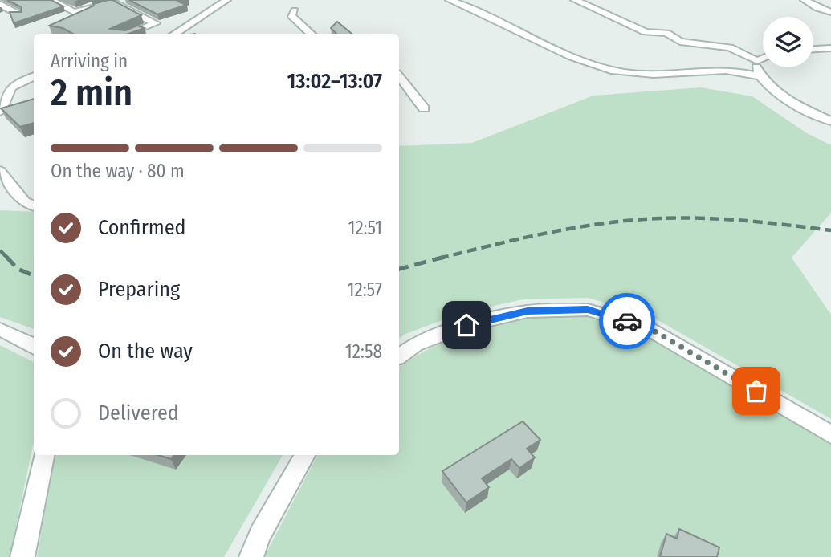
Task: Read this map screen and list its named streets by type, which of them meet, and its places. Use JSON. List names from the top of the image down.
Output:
{
  "page": {
    "heading": ["2 min", "Arriving in", "13:02–13:07"],
    "bar": "On the way · 80 m",
    "list": [
      ["Confirmed", "12:51"],
      ["Preparing", "12:57"],
      ["On the way", "12:58"],
      "Delivered"
    ]
  }
}
